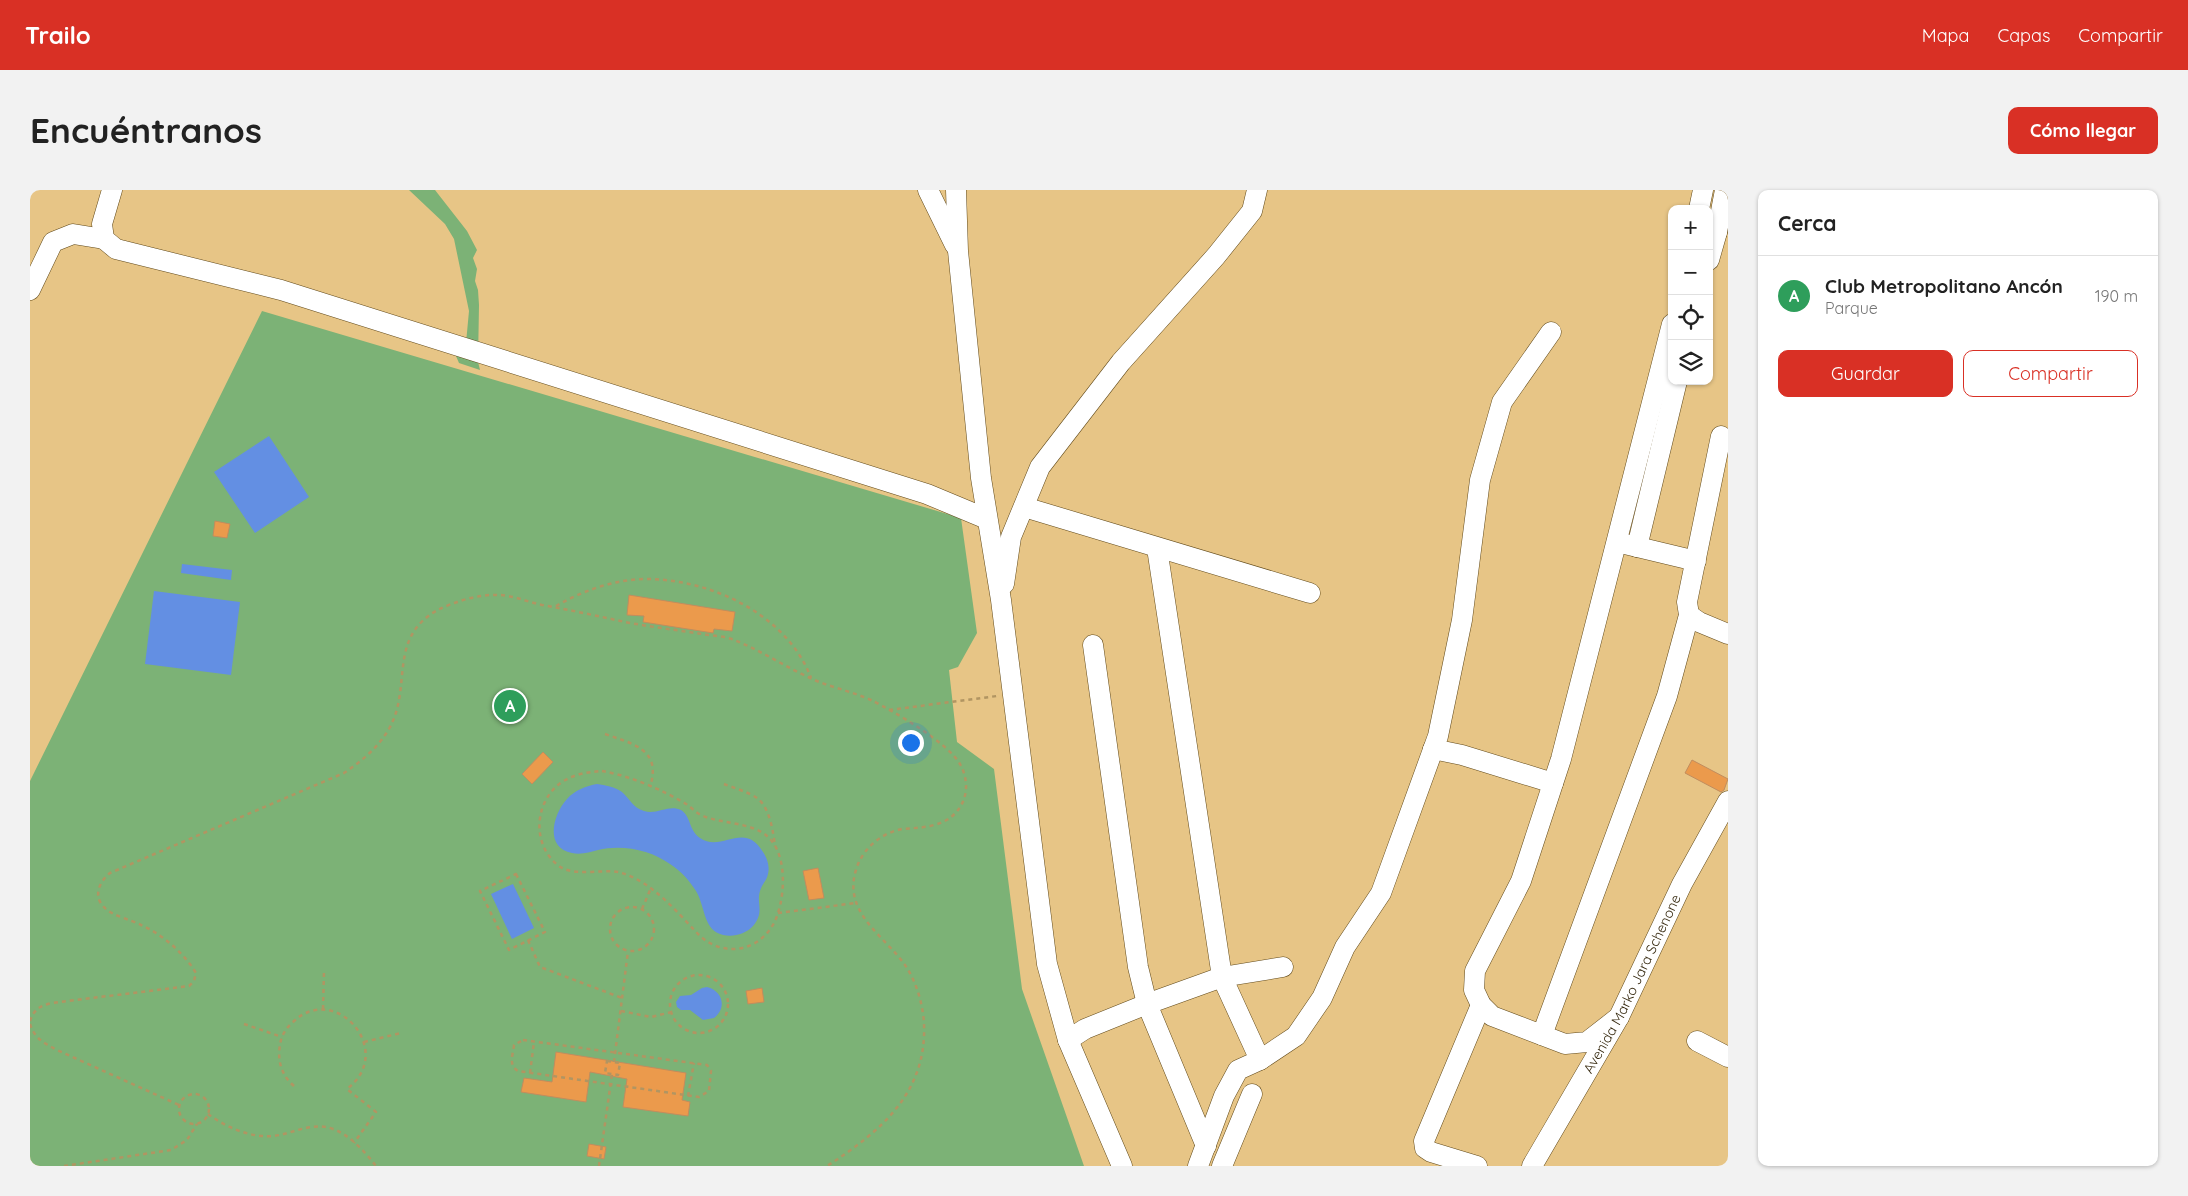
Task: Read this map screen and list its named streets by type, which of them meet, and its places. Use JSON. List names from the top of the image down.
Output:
{
  "streets": {
    "street": ["Avenida Marko Jara Schenone"]
  },
  "page": {
    "header": "Trailo",
    "nav": ["Mapa", "Capas", "Compartir"],
    "buttons": [
      "Cómo llegar",
      ["Guardar", "Compartir"]
    ],
    "title": "Encuéntranos",
    "heading": "Cerca",
    "map_buttons": ["+", "−"],
    "list": [
      {
        "mark": "A",
        "name": "Club Metropolitano Ancón",
        "note": "Parque",
        "value": "190 m"
      }
    ],
    "pins": "A"
  }
}
